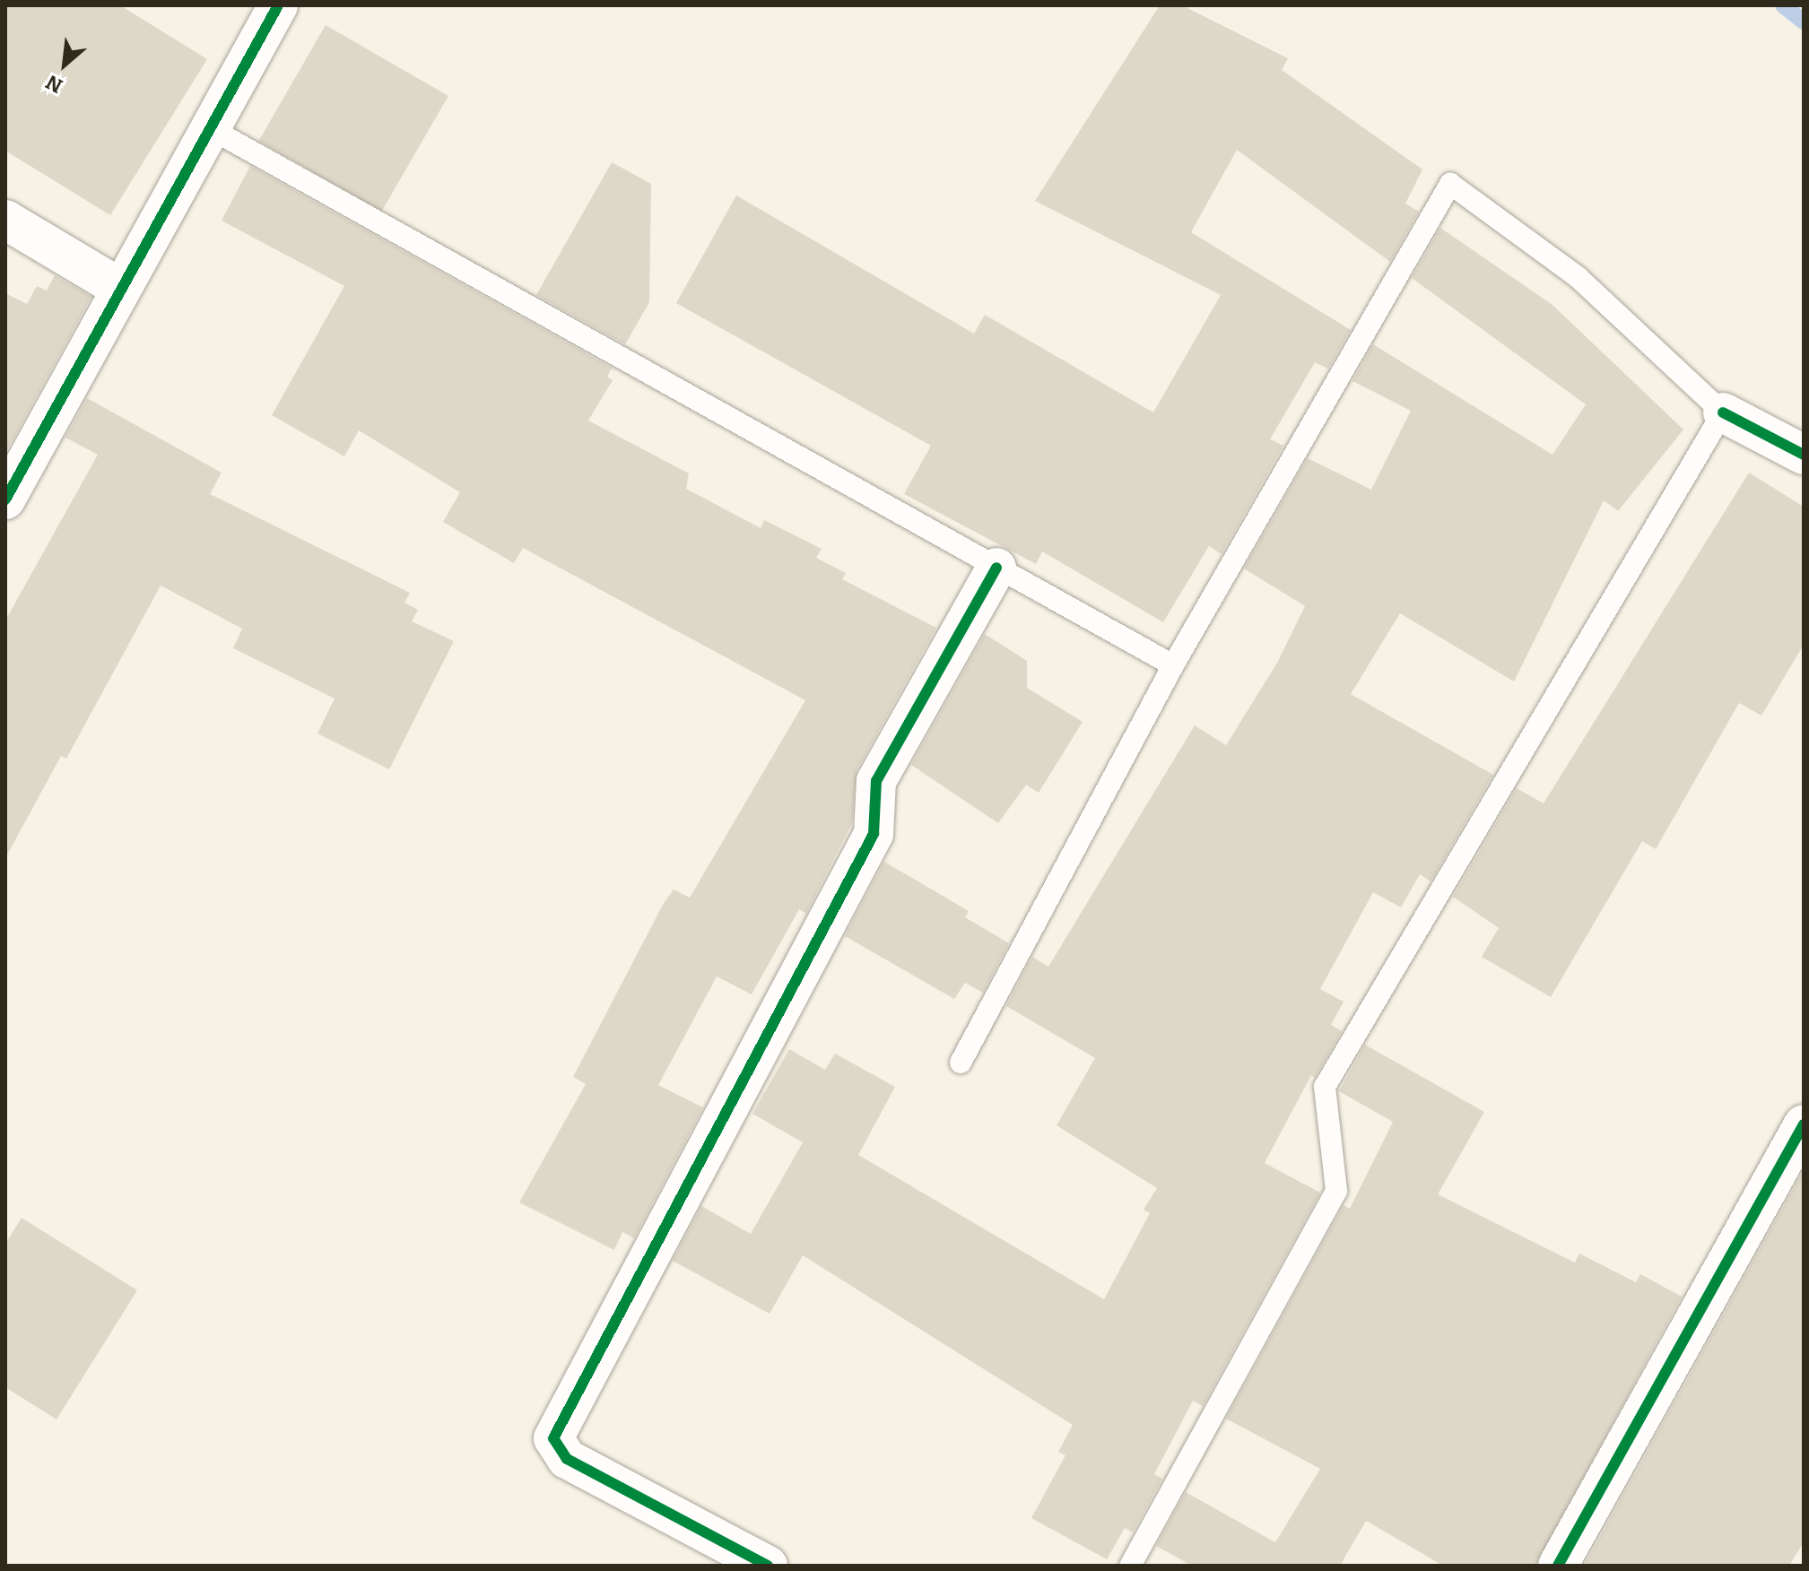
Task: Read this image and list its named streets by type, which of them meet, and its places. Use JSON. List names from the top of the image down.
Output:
{
  "north": "bottom left"
}
